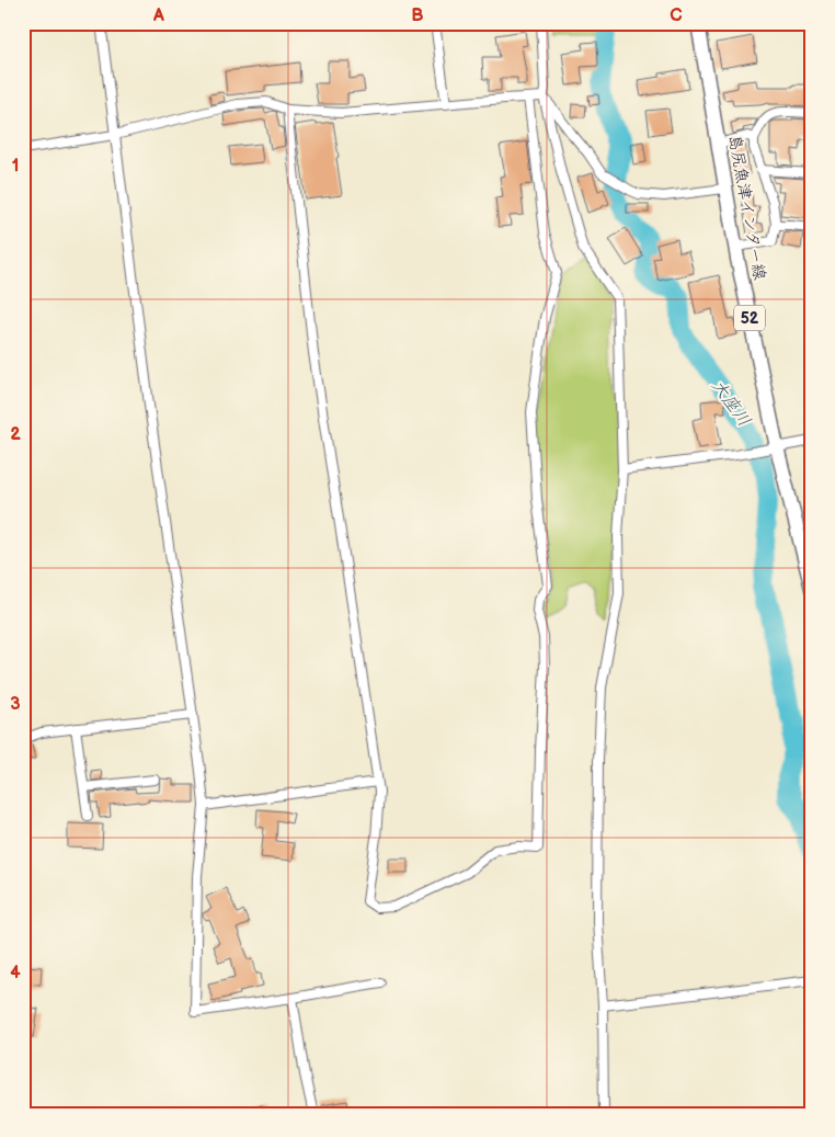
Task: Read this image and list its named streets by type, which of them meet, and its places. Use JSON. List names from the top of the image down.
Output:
{
  "streets": {
    "main road": ["島尻魚津インター線", "52"]
  },
  "water": ["大座川"],
  "grid": {
    "columns": ["A", "B", "C"],
    "rows": [
      "1",
      "2",
      "3",
      "4"
    ]
  }
}
